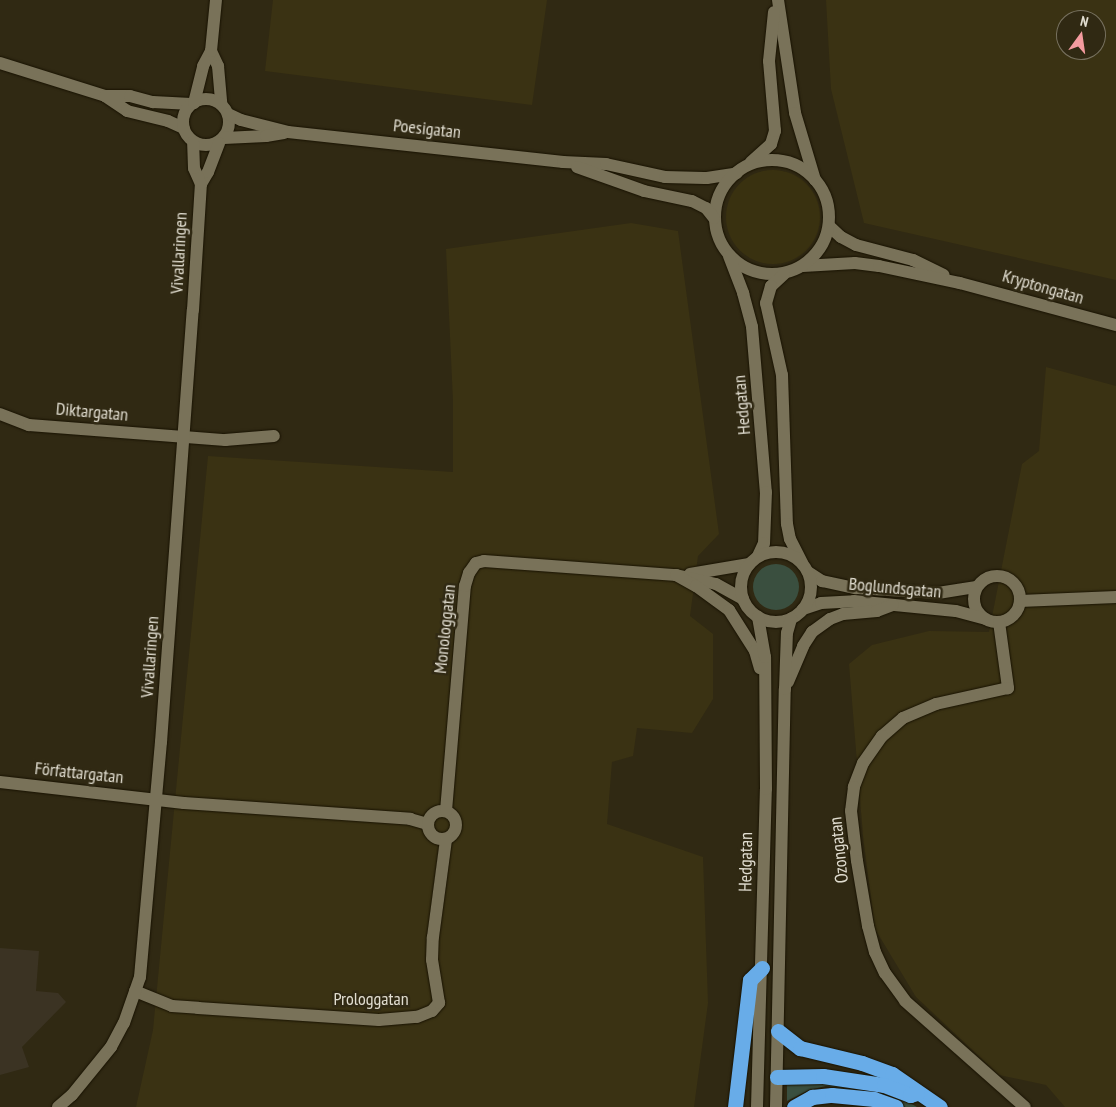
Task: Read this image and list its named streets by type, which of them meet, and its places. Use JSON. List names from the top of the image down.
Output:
{
  "streets": {
    "street": [
      "Poesigatan",
      "Vivallaringen",
      "Kryptongatan",
      "Hedgatan",
      "Diktargatan",
      "Boglundsgatan",
      "Monologgatan",
      "Författargatan",
      "Ozongatan",
      "Prologgatan"
    ]
  },
  "crossings": [
    ["Poesigatan", "Vivallaringen"],
    ["Poesigatan", "Kryptongatan"],
    ["Poesigatan", "Hedgatan"],
    ["Vivallaringen", "Diktargatan"],
    ["Vivallaringen", "Författargatan"],
    ["Vivallaringen", "Prologgatan"],
    ["Kryptongatan", "Hedgatan"],
    ["Hedgatan", "Boglundsgatan"],
    ["Hedgatan", "Monologgatan"],
    ["Boglundsgatan", "Monologgatan"],
    ["Boglundsgatan", "Ozongatan"],
    ["Monologgatan", "Prologgatan"]
  ],
  "north": "top"
}
